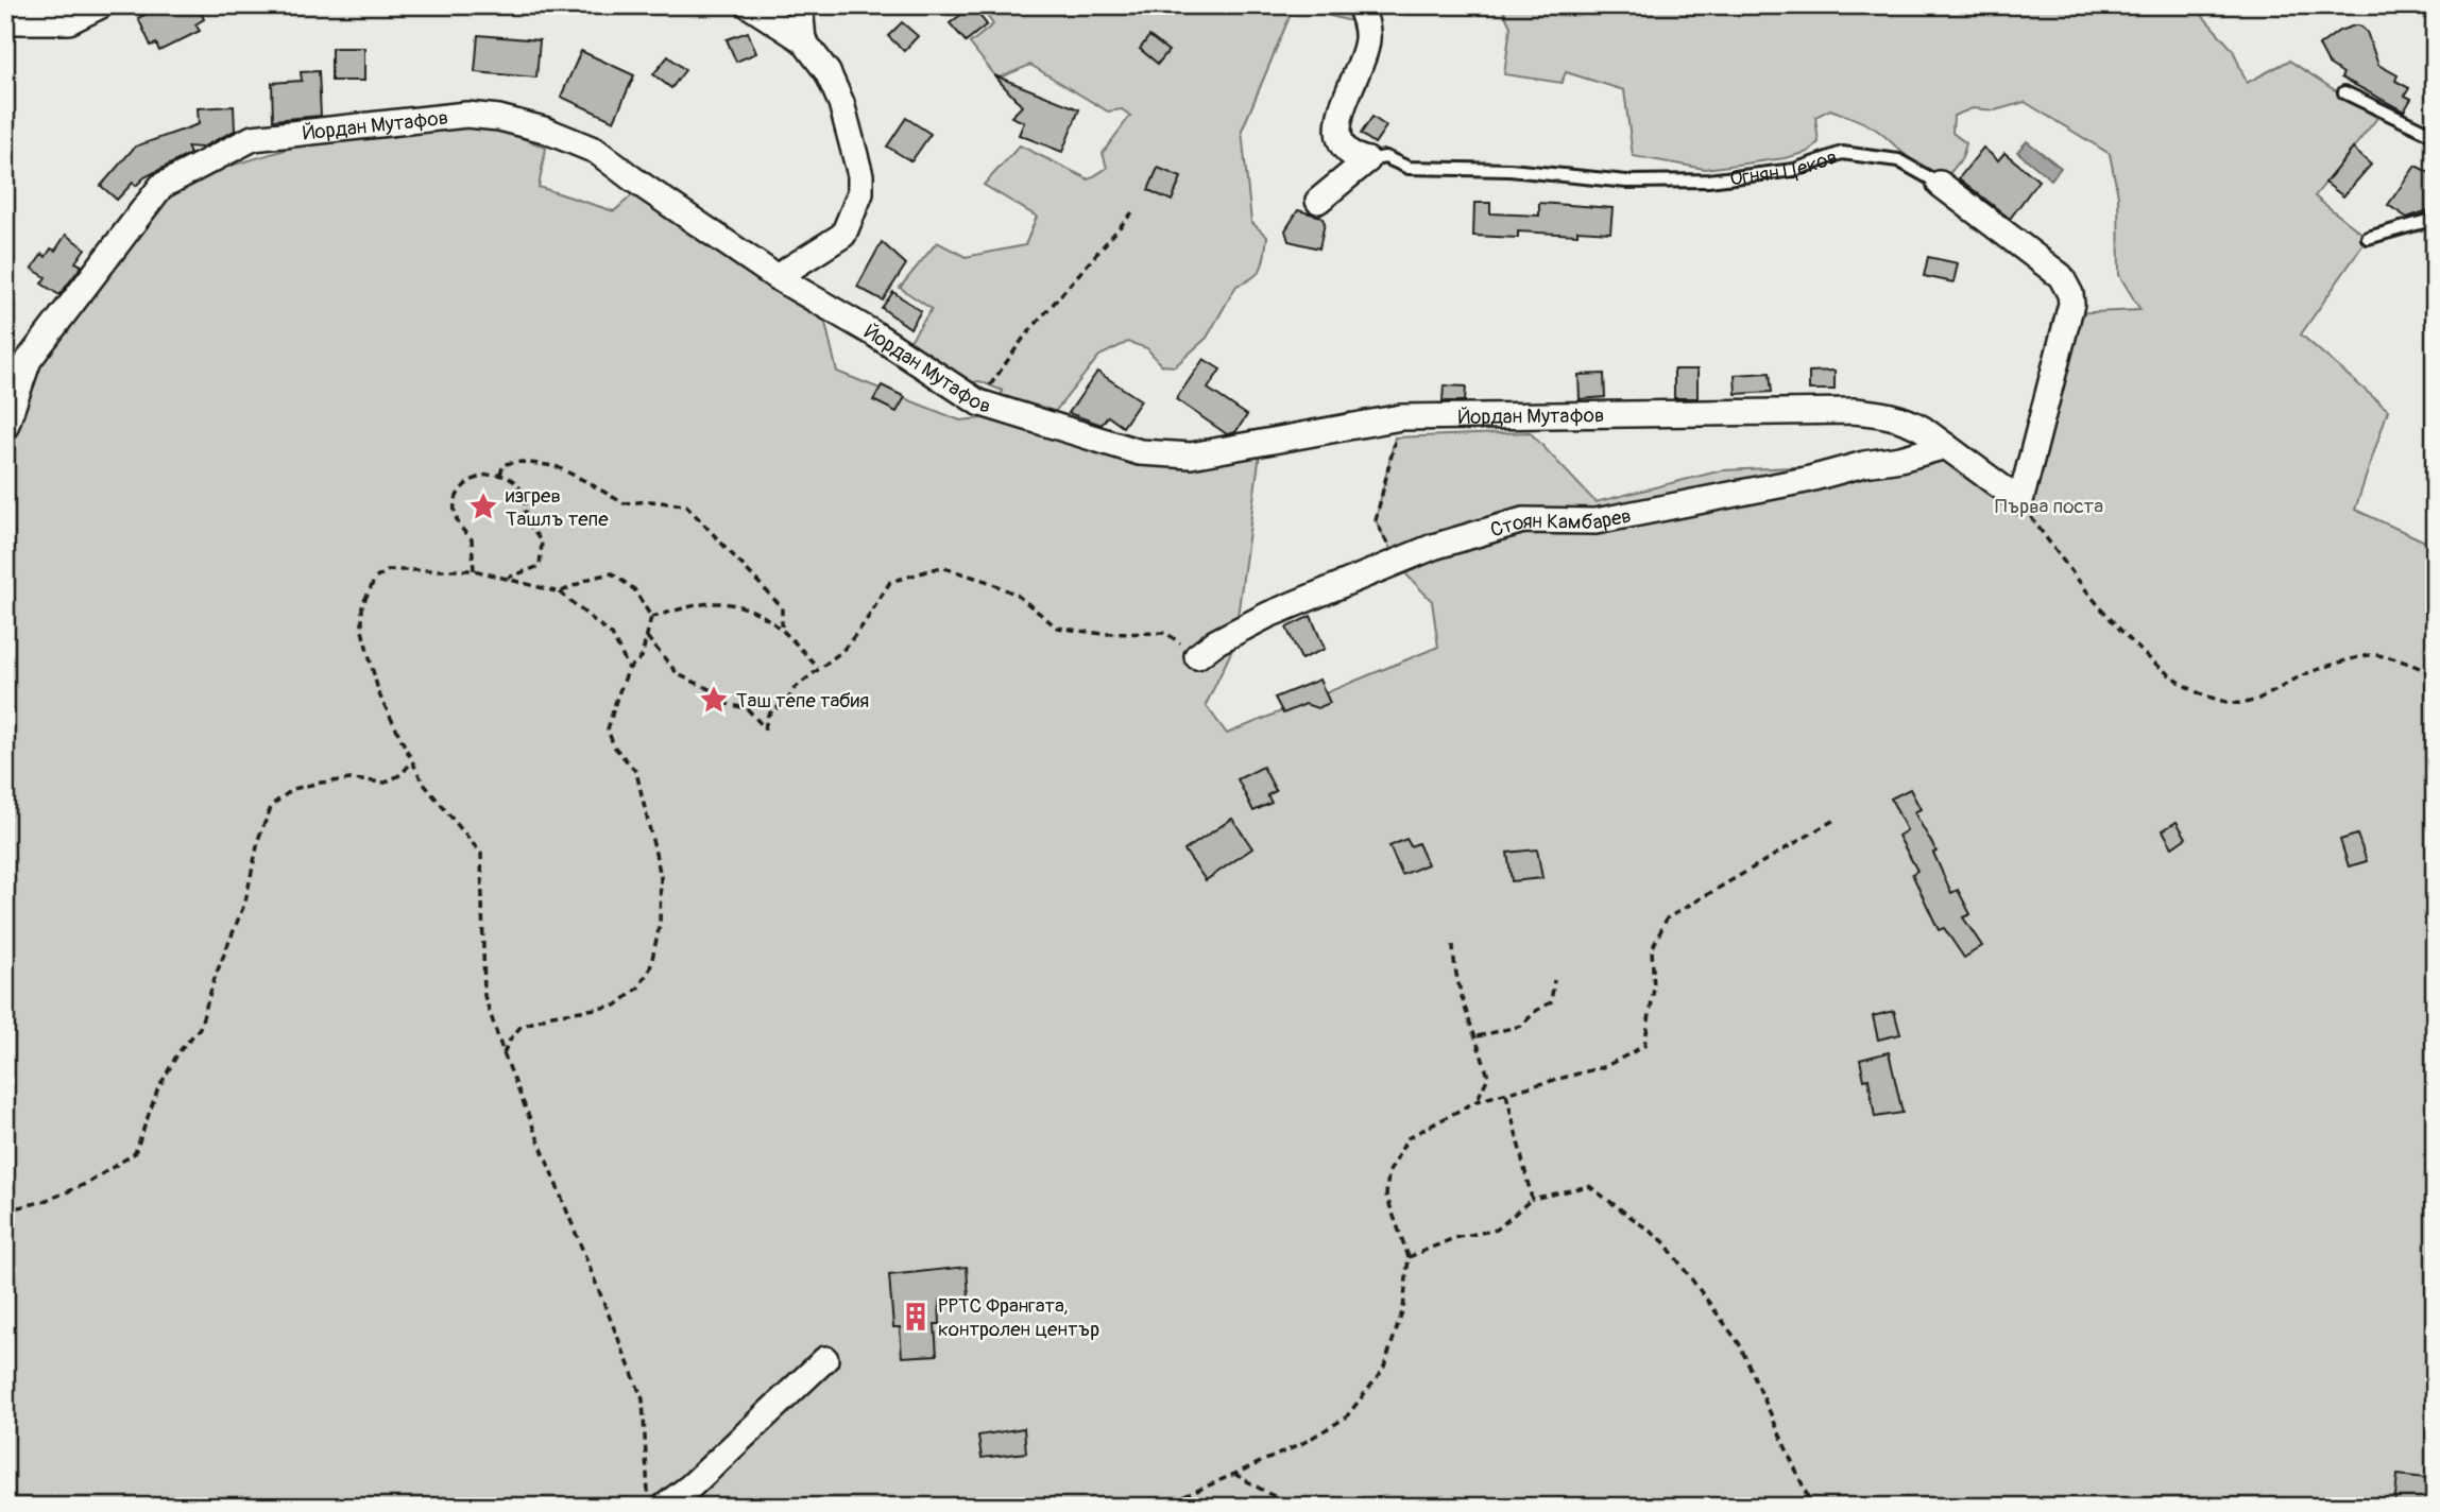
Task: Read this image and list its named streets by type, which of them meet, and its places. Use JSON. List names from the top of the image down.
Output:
{
  "streets": {
    "street": ["Йордан Мутафов", "Огнян Цеков", "Стоян Камбарев"]
  },
  "crossings": [
    ["Йордан Мутафов", "Огнян Цеков"],
    ["Йордан Мутафов", "Стоян Камбарев"]
  ],
  "parks": ["Първа поста"],
  "places": {
    "place": ["изгрев Ташлъ тепе", "Таш тепе табия"],
    "building": ["РРТС Франгата, контролен център"]
  }
}
